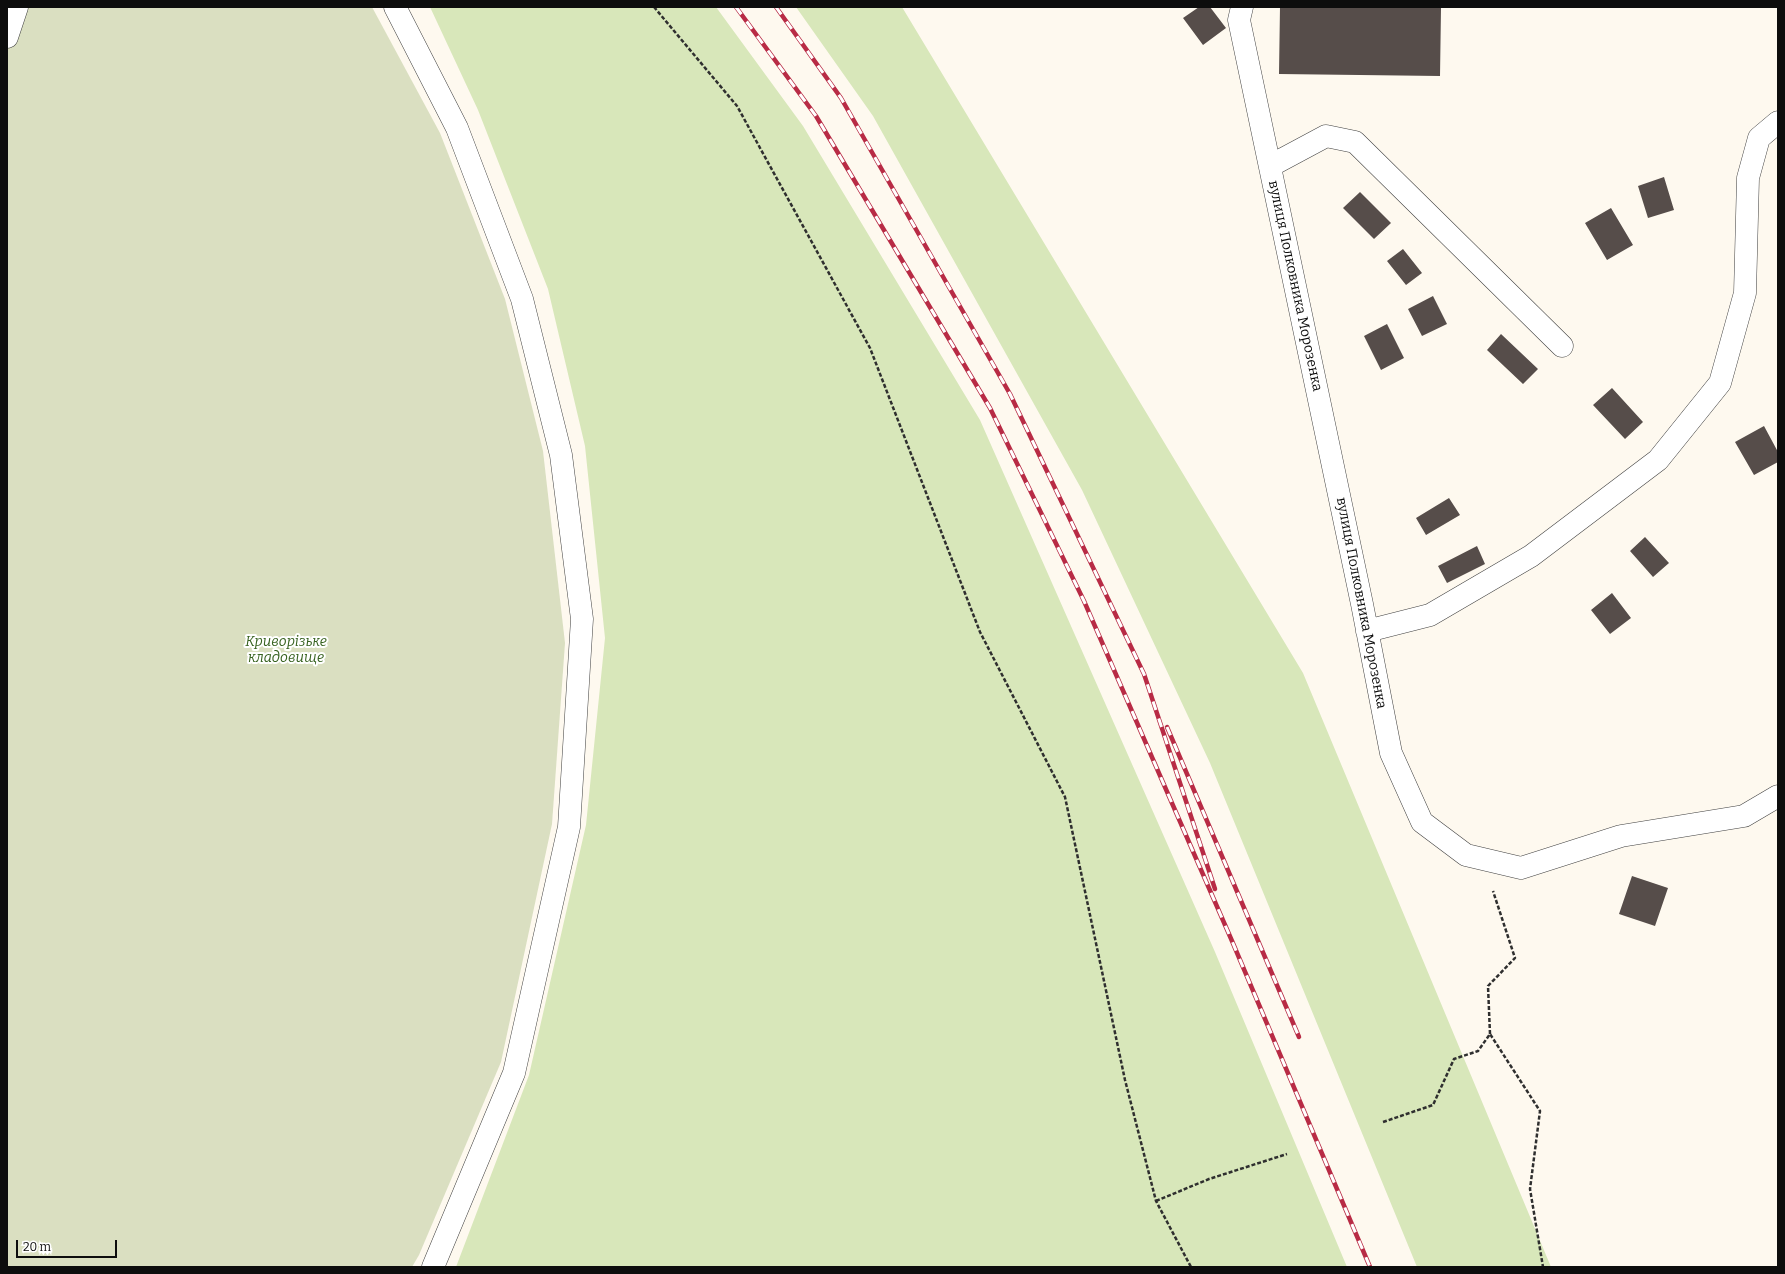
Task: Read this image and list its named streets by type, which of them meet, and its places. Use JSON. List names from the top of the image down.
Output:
{
  "streets": {
    "street": ["вулиця Полковника Морозенка"]
  },
  "parks": ["Криворізьке кладовище"],
  "scale_bar": "20 m"
}
